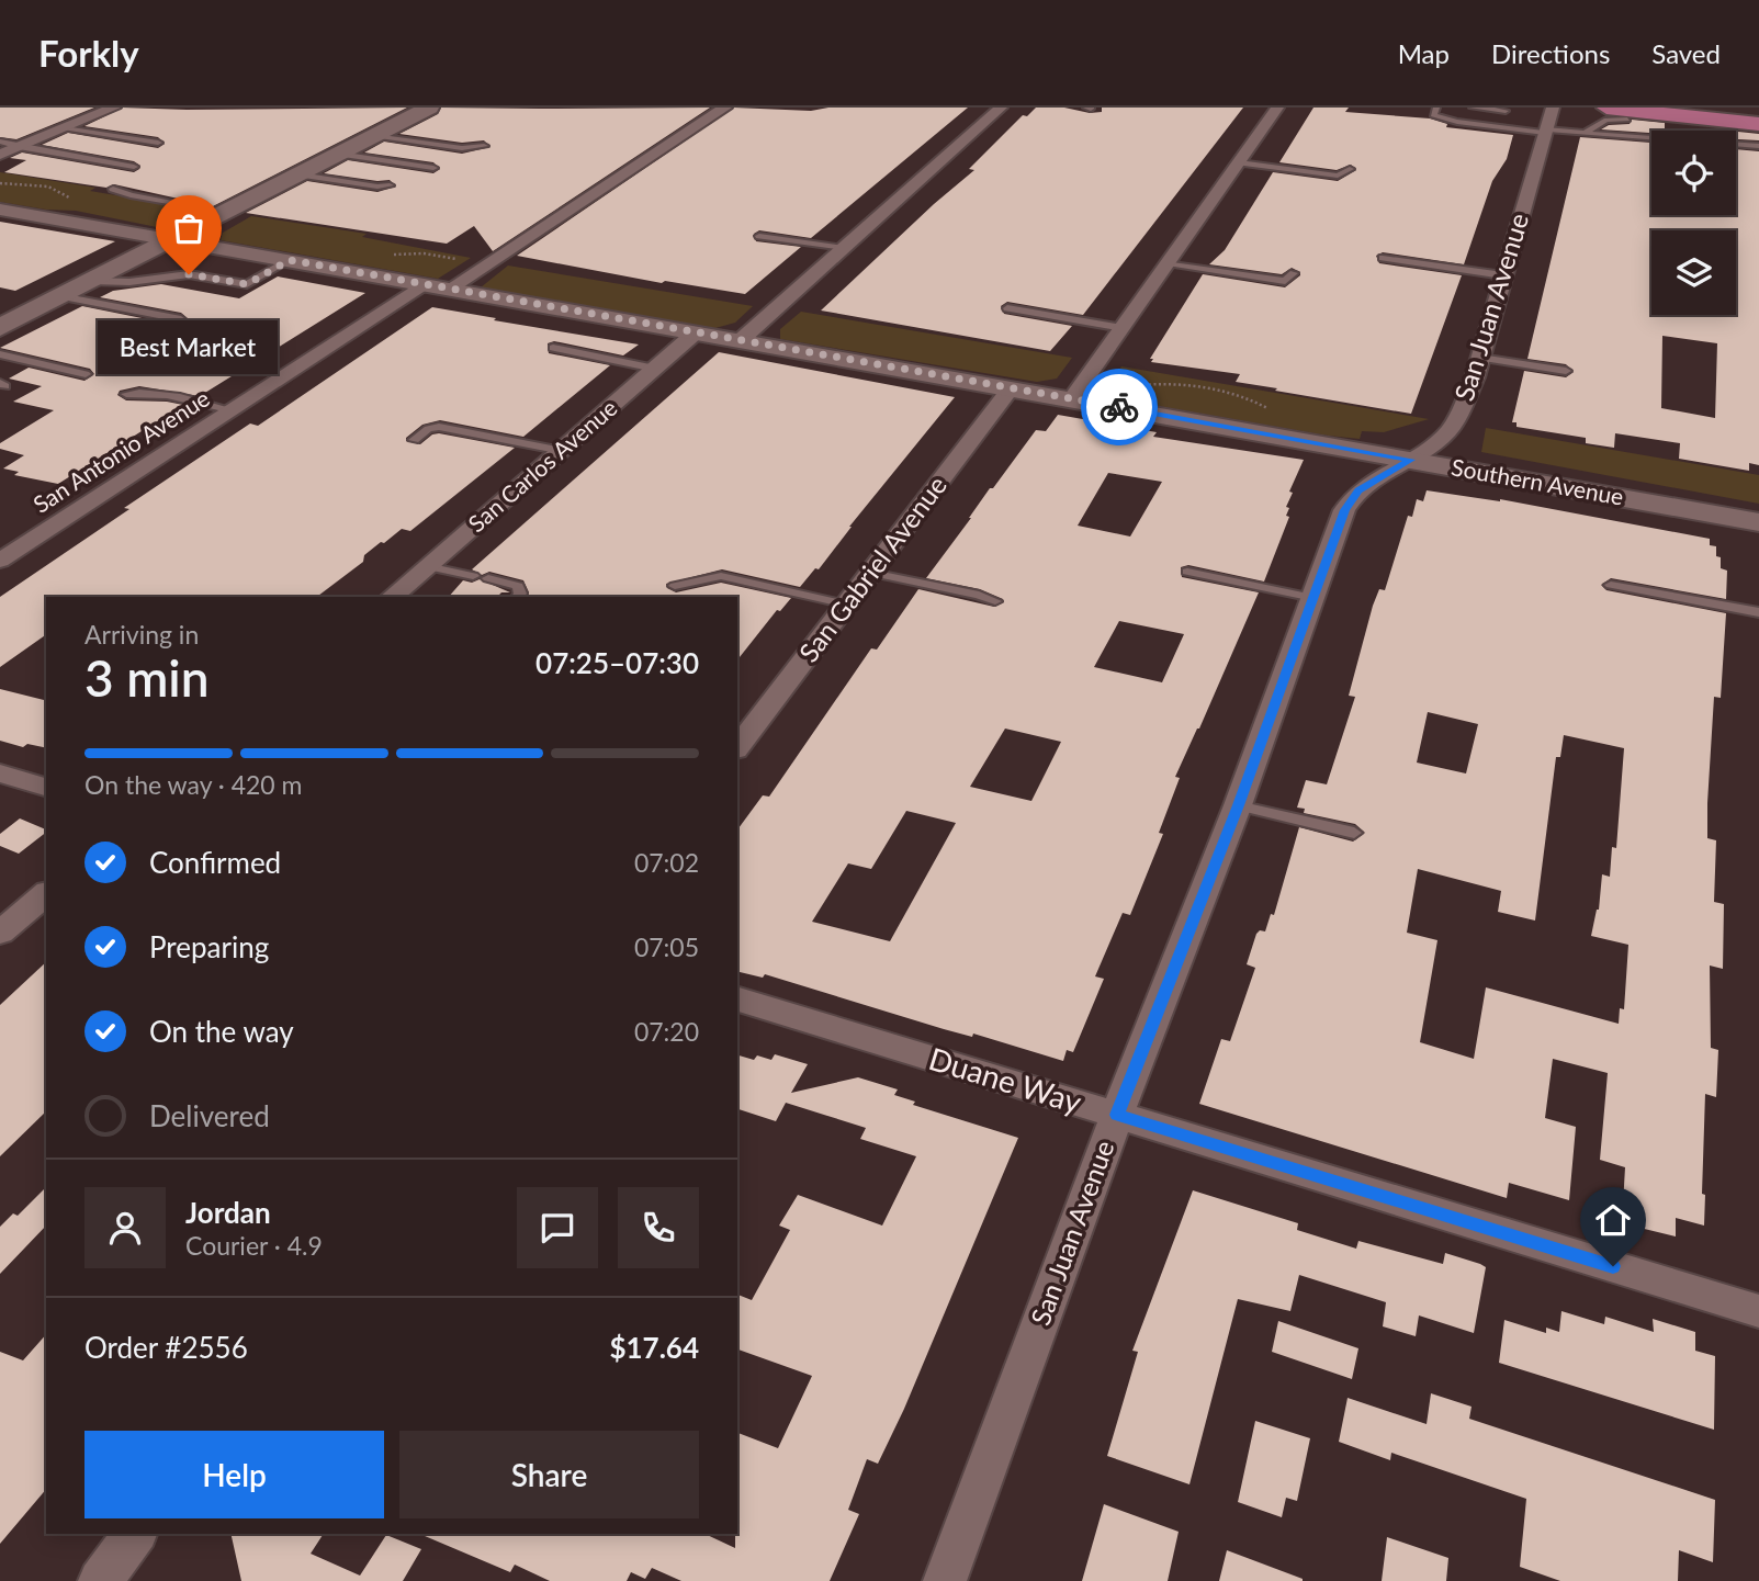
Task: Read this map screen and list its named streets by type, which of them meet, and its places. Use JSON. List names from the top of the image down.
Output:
{
  "streets": {
    "street": [
      "San Juan Avenue",
      "San Antonio Avenue",
      "San Carlos Avenue",
      "Southern Avenue",
      "San Gabriel Avenue",
      "Duane Way"
    ]
  },
  "crossings": [
    ["San Juan Avenue", "Southern Avenue"],
    ["San Juan Avenue", "Duane Way"],
    ["San Antonio Avenue", "Southern Avenue"],
    ["San Carlos Avenue", "Southern Avenue"],
    ["Southern Avenue", "San Gabriel Avenue"]
  ],
  "places": ["Best Market"],
  "page": {
    "header": "Forkly",
    "nav": ["Map", "Directions", "Saved"],
    "bubble": "Best Market",
    "heading": ["3 min", "Arriving in", "07:25–07:30"],
    "panel": [
      "Jordan",
      "Courier · 4.9",
      "Order #2556",
      "$17.64"
    ],
    "bar": "On the way · 420 m",
    "list": [
      ["Confirmed", "07:02"],
      ["Preparing", "07:05"],
      ["On the way", "07:20"],
      "Delivered"
    ],
    "buttons": ["Help", "Share"]
  }
}
